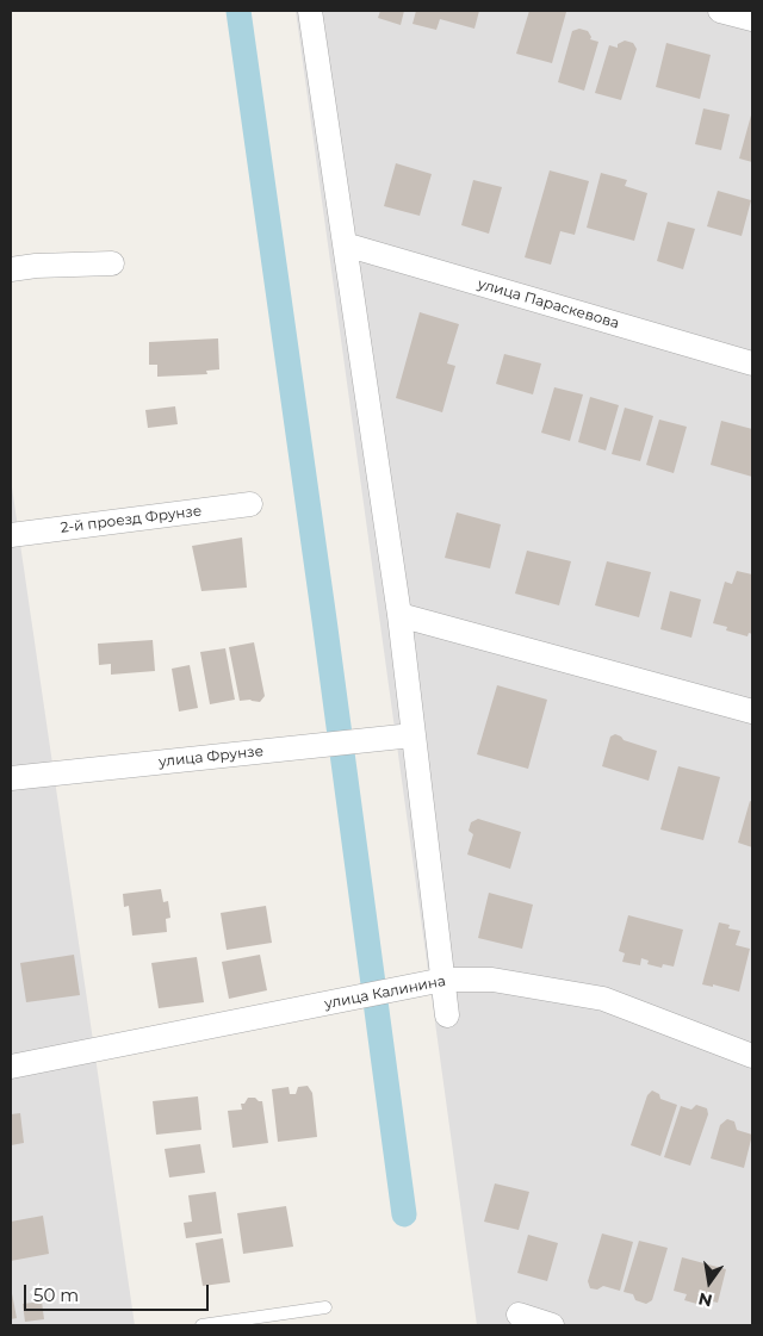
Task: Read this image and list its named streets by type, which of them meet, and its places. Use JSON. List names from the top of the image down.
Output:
{
  "streets": {
    "street": [
      "улица Параскевова",
      "2-й проезд Фрунзе",
      "улица Фрунзе",
      "улица Калинина"
    ]
  },
  "scale_bar": "50 m",
  "north": "bottom"
}
